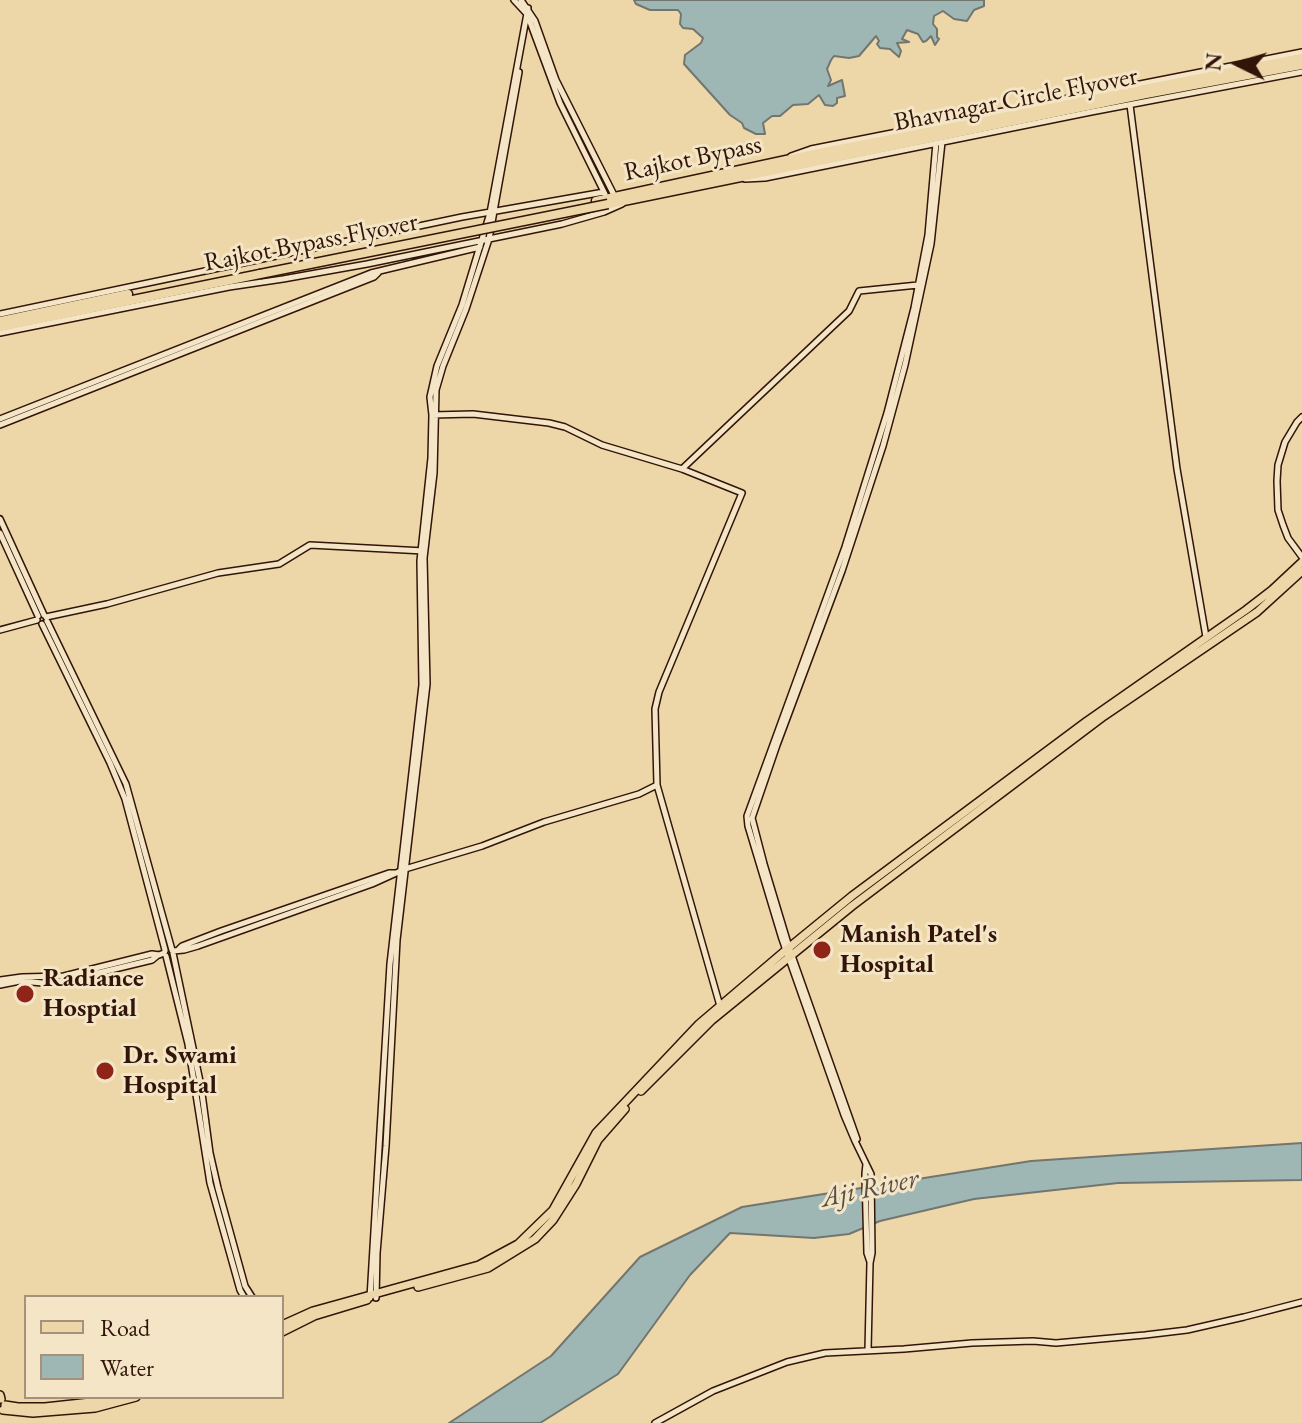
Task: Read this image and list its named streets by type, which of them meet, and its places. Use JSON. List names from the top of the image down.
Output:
{
  "streets": {
    "highway": ["Bhavnagar Circle Flyover", "Rajkot Bypass", "Rajkot Bypass Flyover"]
  },
  "crossings": [
    ["Bhavnagar Circle Flyover", "Rajkot Bypass"],
    ["Rajkot Bypass", "Rajkot Bypass Flyover"]
  ],
  "water": ["Aji River"],
  "places": ["Manish Patel's Hospital", "Radiance Hosptial", "Dr. Swami Hospital"],
  "legend": ["Road", "Water"],
  "north": "left"
}
